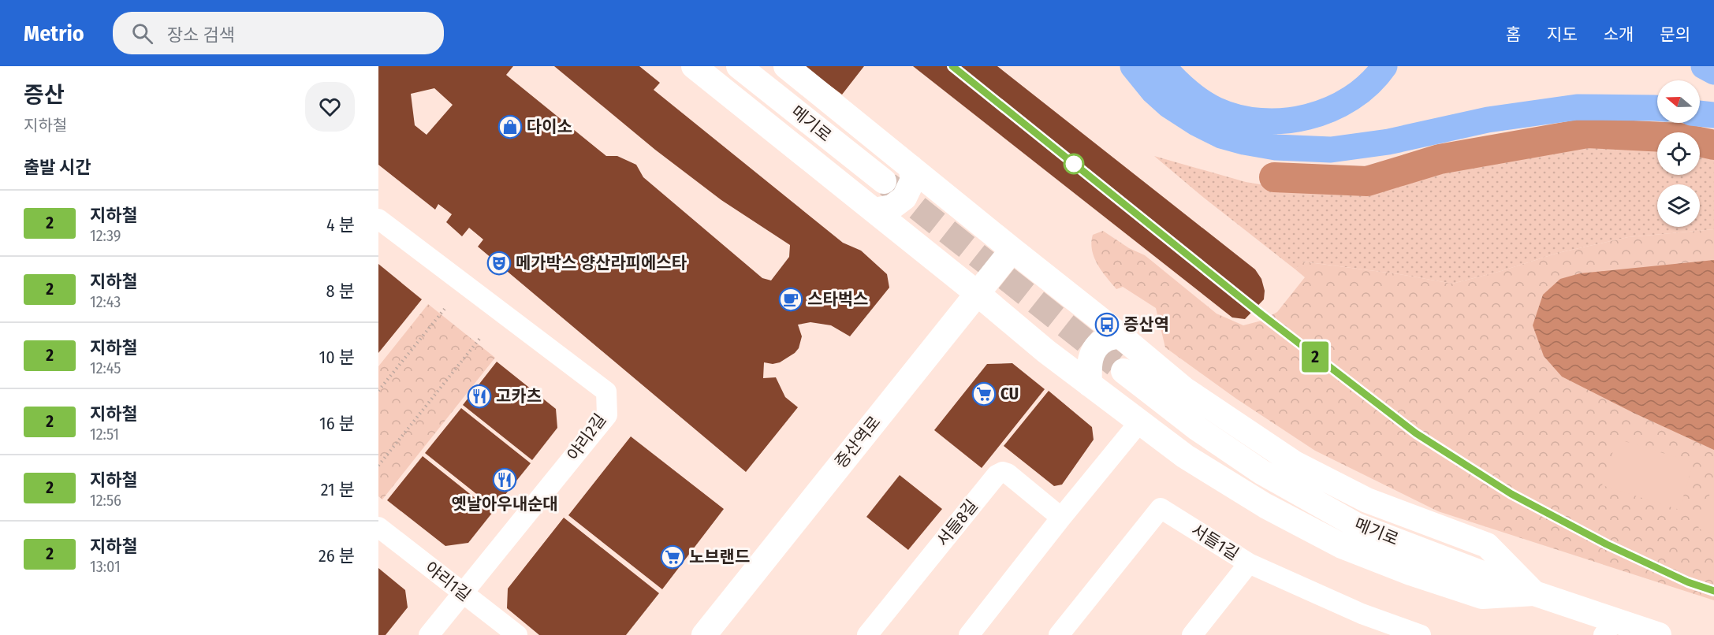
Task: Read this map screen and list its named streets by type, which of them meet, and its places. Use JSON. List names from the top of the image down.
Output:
{
  "streets": {
    "street": [
      "메기로",
      "야리2길",
      "증산역로",
      "서들8길",
      "서들1길",
      "야리1길"
    ]
  },
  "crossings": [
    ["야리2길", "야리1길"]
  ],
  "places": {
    "shop": ["다이소"],
    "theatre": ["메가박스 양산라피에스타"],
    "cafe": ["스타벅스"],
    "bus stop": ["증산역"],
    "supermarket": ["CU", "노브랜드"],
    "restaurant": ["고카츠", "옛날아우내순대"]
  },
  "lines": ["metro line 2"],
  "north": "left",
  "page": {
    "header": "Metrio",
    "search": "장소 검색",
    "nav": [
      "홈",
      "지도",
      "소개",
      "문의"
    ],
    "heading": [
      ["증산", "지하철"],
      "출발 시간"
    ],
    "on_map": "2",
    "list": [
      {
        "mark": "2",
        "name": "지하철",
        "note": "12:39",
        "value": "4 분"
      },
      {
        "mark": "2",
        "name": "지하철",
        "note": "12:43",
        "value": "8 분"
      },
      {
        "mark": "2",
        "name": "지하철",
        "note": "12:45",
        "value": "10 분"
      },
      {
        "mark": "2",
        "name": "지하철",
        "note": "12:51",
        "value": "16 분"
      },
      {
        "mark": "2",
        "name": "지하철",
        "note": "12:56",
        "value": "21 분"
      },
      {
        "mark": "2",
        "name": "지하철",
        "note": "13:01",
        "value": "26 분"
      }
    ]
  }
}
